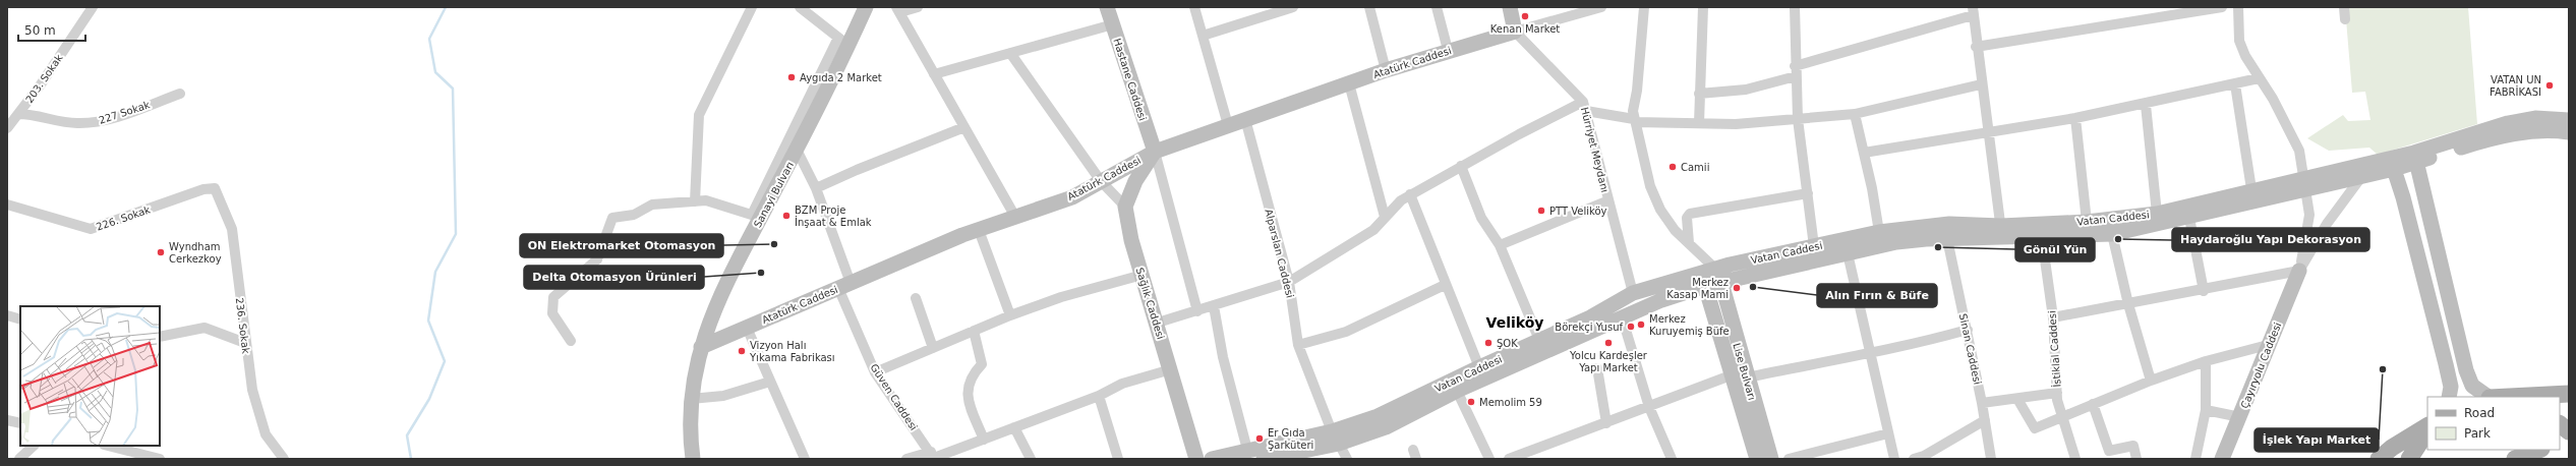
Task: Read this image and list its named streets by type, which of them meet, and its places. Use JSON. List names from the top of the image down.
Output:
{
  "streets": {
    "main road": [
      "Atatürk Caddesi",
      "Hastane Caddesi",
      "Sanayi Bulvarı",
      "Vatan Caddesi",
      "Sağlık Caddesi",
      "Çayıryolu Caddesi",
      "Lise Bulvarı"
    ],
    "street": [
      "203. Sokak",
      "227 Sokak",
      "Hürriyet Meydanı",
      "226. Sokak",
      "Alparslan Caddesi",
      "236. Sokak",
      "Sinan Caddesi",
      "İstiklal Caddesi",
      "Güven Caddesi"
    ]
  },
  "crossings": [
    ["Atatürk Caddesi", "Hastane Caddesi"],
    ["Atatürk Caddesi", "Hürriyet Meydanı"],
    ["Atatürk Caddesi", "Sanayi Bulvarı"],
    ["Atatürk Caddesi", "Alparslan Caddesi"],
    ["Atatürk Caddesi", "Güven Caddesi"],
    ["203. Sokak", "227 Sokak"],
    ["Hürriyet Meydanı", "Vatan Caddesi"],
    ["Sanayi Bulvarı", "Güven Caddesi"],
    ["226. Sokak", "236. Sokak"],
    ["Vatan Caddesi", "Alparslan Caddesi"],
    ["Vatan Caddesi", "Sinan Caddesi"],
    ["Vatan Caddesi", "İstiklal Caddesi"],
    ["Vatan Caddesi", "Lise Bulvarı"]
  ],
  "districts": ["Veliköy"],
  "places": [
    "Kenan Market",
    "Aygıda 2 Market",
    "VATAN UN FABRİKASI",
    "Camii",
    "PTT Veliköy",
    "BZM Proje İnşaat & Emlak",
    "Haydaroğlu Yapı Dekorasyon",
    "ON Elektromarket Otomasyon",
    "Gönül Yün",
    "Wyndham Cerkezkoy",
    "Delta Otomasyon Ürünleri",
    "Alın Fırın & Büfe",
    "Merkez Kasap Mami",
    "Merkez Kuruyemiş Büfe",
    "Börekçi Yusuf",
    "ŞOK",
    "Yolcu Kardeşler Yapı Market",
    "Vizyon Halı Yıkama Fabrikası",
    "İşlek Yapı Market",
    "Memolim 59",
    "Er Gıda Şarküteri"
  ],
  "legend": ["Road", "Park"],
  "scale_bar": "50 m"
}
